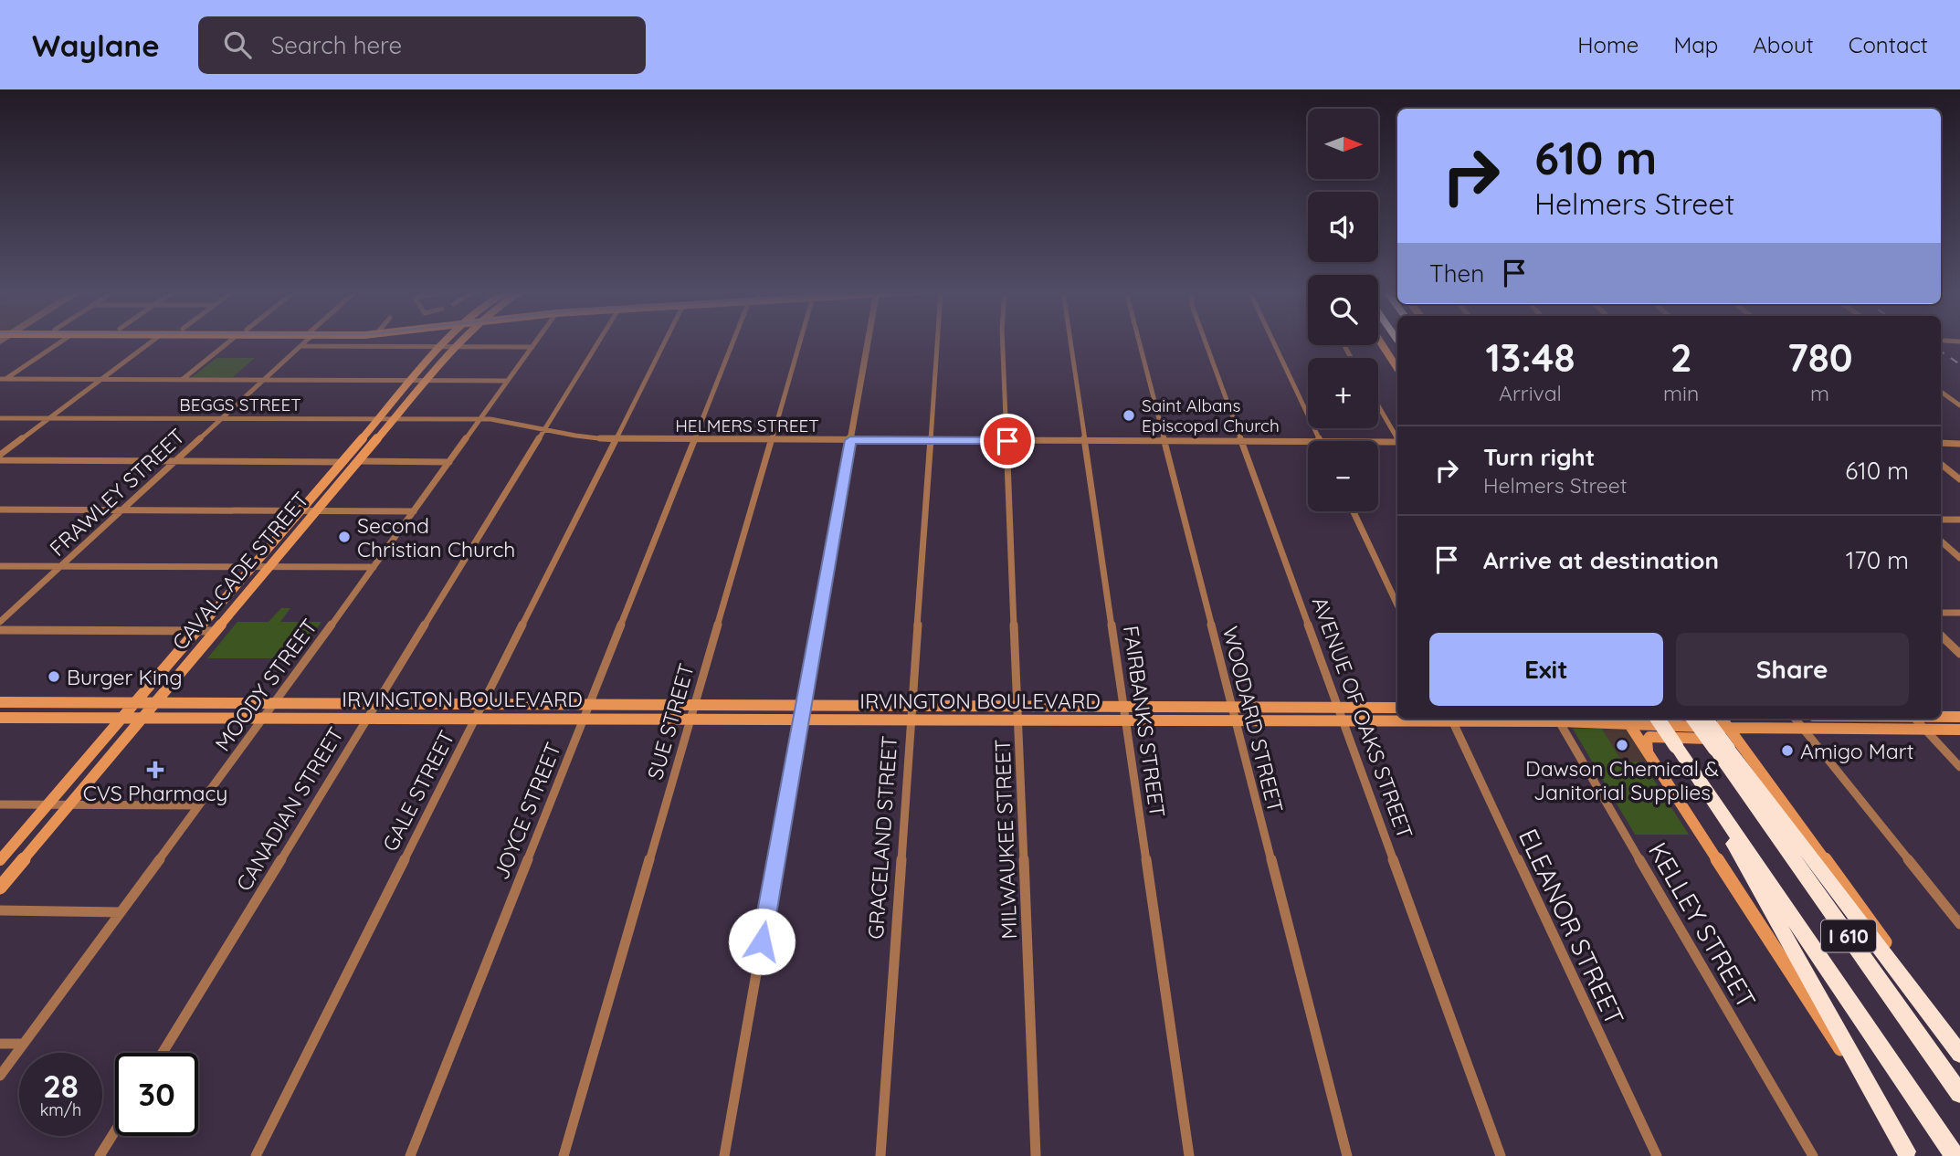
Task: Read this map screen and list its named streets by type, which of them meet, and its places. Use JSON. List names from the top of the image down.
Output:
{
  "streets": {
    "highway": ["I 610"],
    "main road": ["CAVALCADE STREET", "IRVINGTON BOULEVARD"],
    "street": [
      "BEGGS STREET",
      "HELMERS STREET",
      "FRAWLEY STREET",
      "MOODY STREET",
      "AVENUE OF OAKS STREET",
      "WOODARD STREET",
      "SUE STREET",
      "FAIRBANKS STREET",
      "GALE STREET",
      "CANADIAN STREET",
      "JOYCE STREET",
      "GRACELAND STREET",
      "MILWAUKEE STREET",
      "KELLEY STREET",
      "ELEANOR STREET"
    ]
  },
  "crossings": [
    ["BEGGS STREET", "HELMERS STREET"],
    ["BEGGS STREET", "FRAWLEY STREET"],
    ["BEGGS STREET", "CAVALCADE STREET"],
    ["BEGGS STREET", "MOODY STREET"],
    ["HELMERS STREET", "MOODY STREET"],
    ["HELMERS STREET", "AVENUE OF OAKS STREET"],
    ["HELMERS STREET", "WOODARD STREET"],
    ["HELMERS STREET", "SUE STREET"],
    ["HELMERS STREET", "FAIRBANKS STREET"],
    ["HELMERS STREET", "GALE STREET"],
    ["HELMERS STREET", "CANADIAN STREET"],
    ["HELMERS STREET", "JOYCE STREET"],
    ["HELMERS STREET", "GRACELAND STREET"],
    ["HELMERS STREET", "MILWAUKEE STREET"],
    ["CAVALCADE STREET", "IRVINGTON BOULEVARD"],
    ["MOODY STREET", "IRVINGTON BOULEVARD"],
    ["IRVINGTON BOULEVARD", "AVENUE OF OAKS STREET"],
    ["IRVINGTON BOULEVARD", "WOODARD STREET"],
    ["IRVINGTON BOULEVARD", "SUE STREET"],
    ["IRVINGTON BOULEVARD", "FAIRBANKS STREET"],
    ["IRVINGTON BOULEVARD", "GALE STREET"],
    ["IRVINGTON BOULEVARD", "CANADIAN STREET"],
    ["IRVINGTON BOULEVARD", "JOYCE STREET"],
    ["IRVINGTON BOULEVARD", "GRACELAND STREET"],
    ["IRVINGTON BOULEVARD", "MILWAUKEE STREET"],
    ["IRVINGTON BOULEVARD", "KELLEY STREET"],
    ["IRVINGTON BOULEVARD", "ELEANOR STREET"]
  ],
  "places": {
    "other": [
      "Saint Albans Episcopal Church",
      "Second Christian Church",
      "Burger King",
      "Dawson Chemical & Janitorial Supplies",
      "Amigo Mart"
    ],
    "health": ["CVS Pharmacy"]
  },
  "north": "right",
  "page": {
    "header": "Waylane",
    "search": "Search here",
    "nav": [
      "Home",
      "Map",
      "About",
      "Contact"
    ],
    "map_buttons": ["+", "−"],
    "turn": ["610 m", "Helmers Street"],
    "then": "Then",
    "eta": [
      "13:48",
      "Arrival",
      "2",
      "min",
      "780",
      "m"
    ],
    "list": [
      {
        "name": "Turn right",
        "note": "Helmers Street",
        "value": "610 m"
      },
      {
        "name": "Arrive at destination",
        "value": "170 m"
      }
    ],
    "buttons": ["Exit", "Share"],
    "speed": "28 km/h",
    "limit": "30"
  }
}
